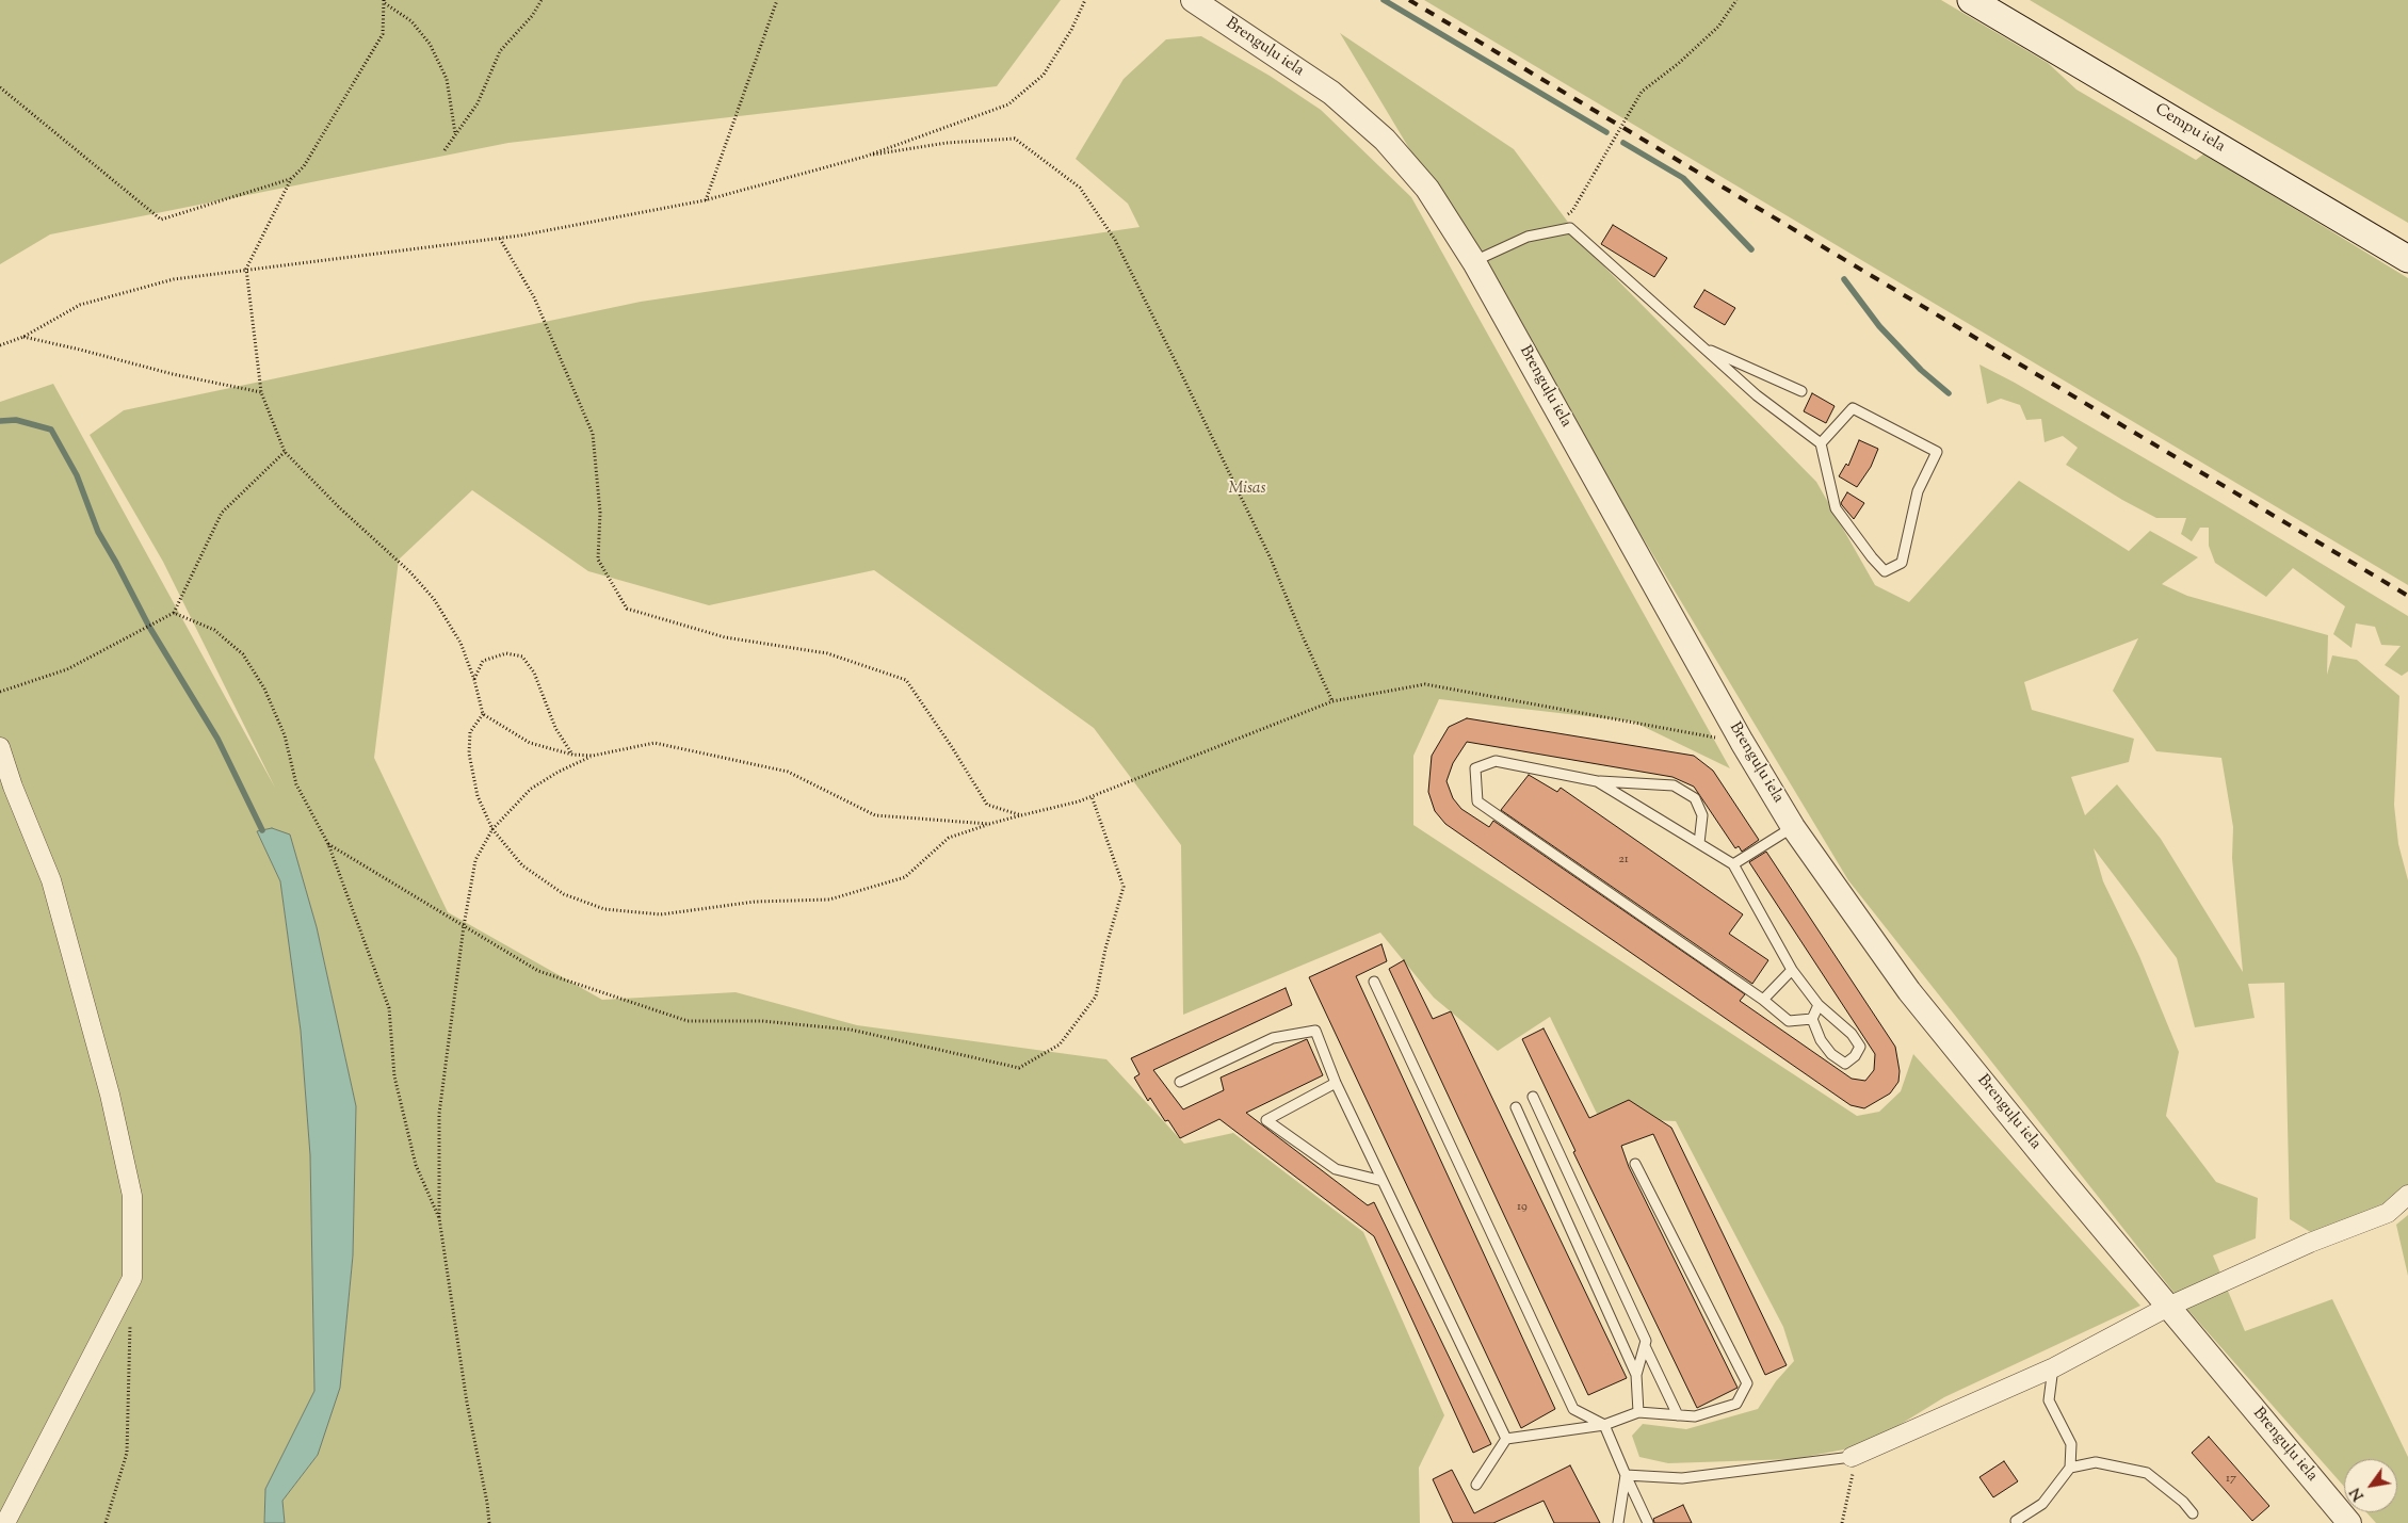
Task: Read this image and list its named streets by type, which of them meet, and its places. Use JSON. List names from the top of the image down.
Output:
{
  "streets": {
    "main road": ["Cempu iela"],
    "street": ["Brenguļu iela"]
  },
  "parks": ["Misas"],
  "house_numbers": ["21", "19", "17"],
  "north": "bottom left"
}
